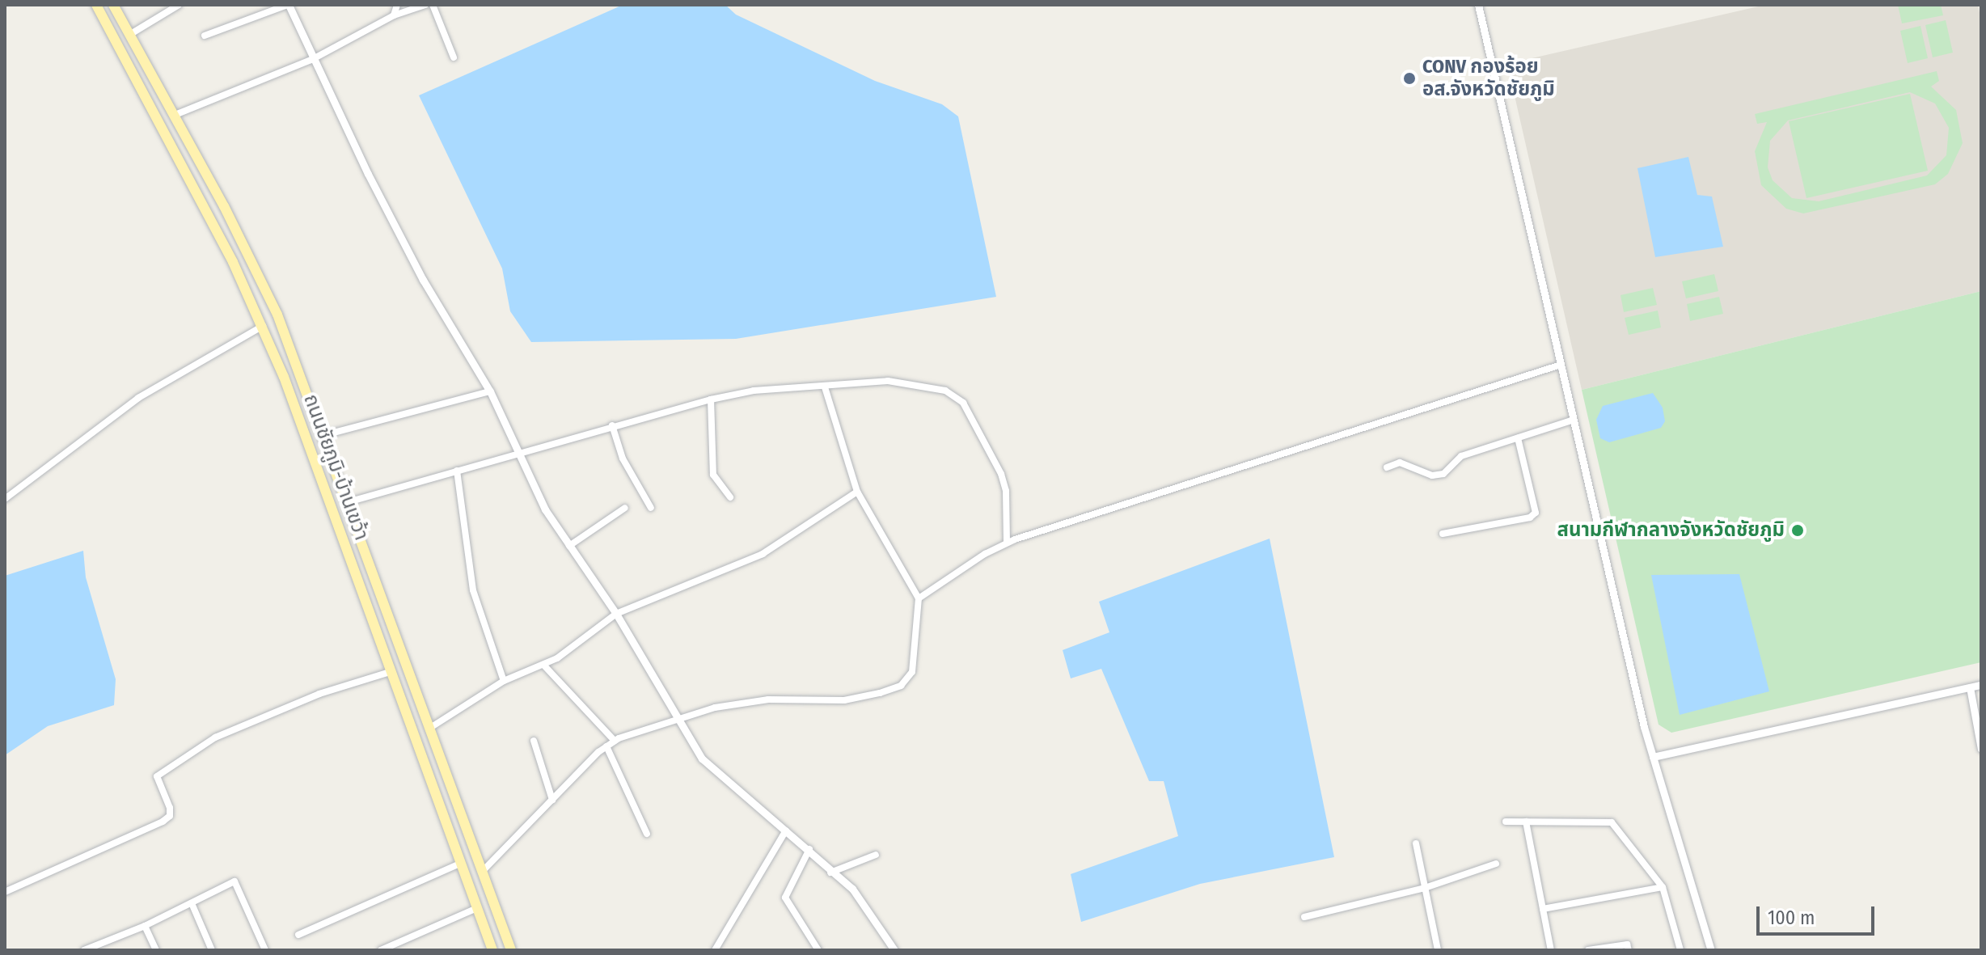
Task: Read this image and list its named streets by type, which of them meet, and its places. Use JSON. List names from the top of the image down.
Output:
{
  "streets": {
    "main road": ["ถนนชัยภูมิ-บ้านเขว้า"]
  },
  "places": ["CONV กองร้อย อส.จังหวัดชัยภูมิ", "สนามกีฬากลางจังหวัดชัยภูมิ"],
  "scale_bar": "100 m"
}
